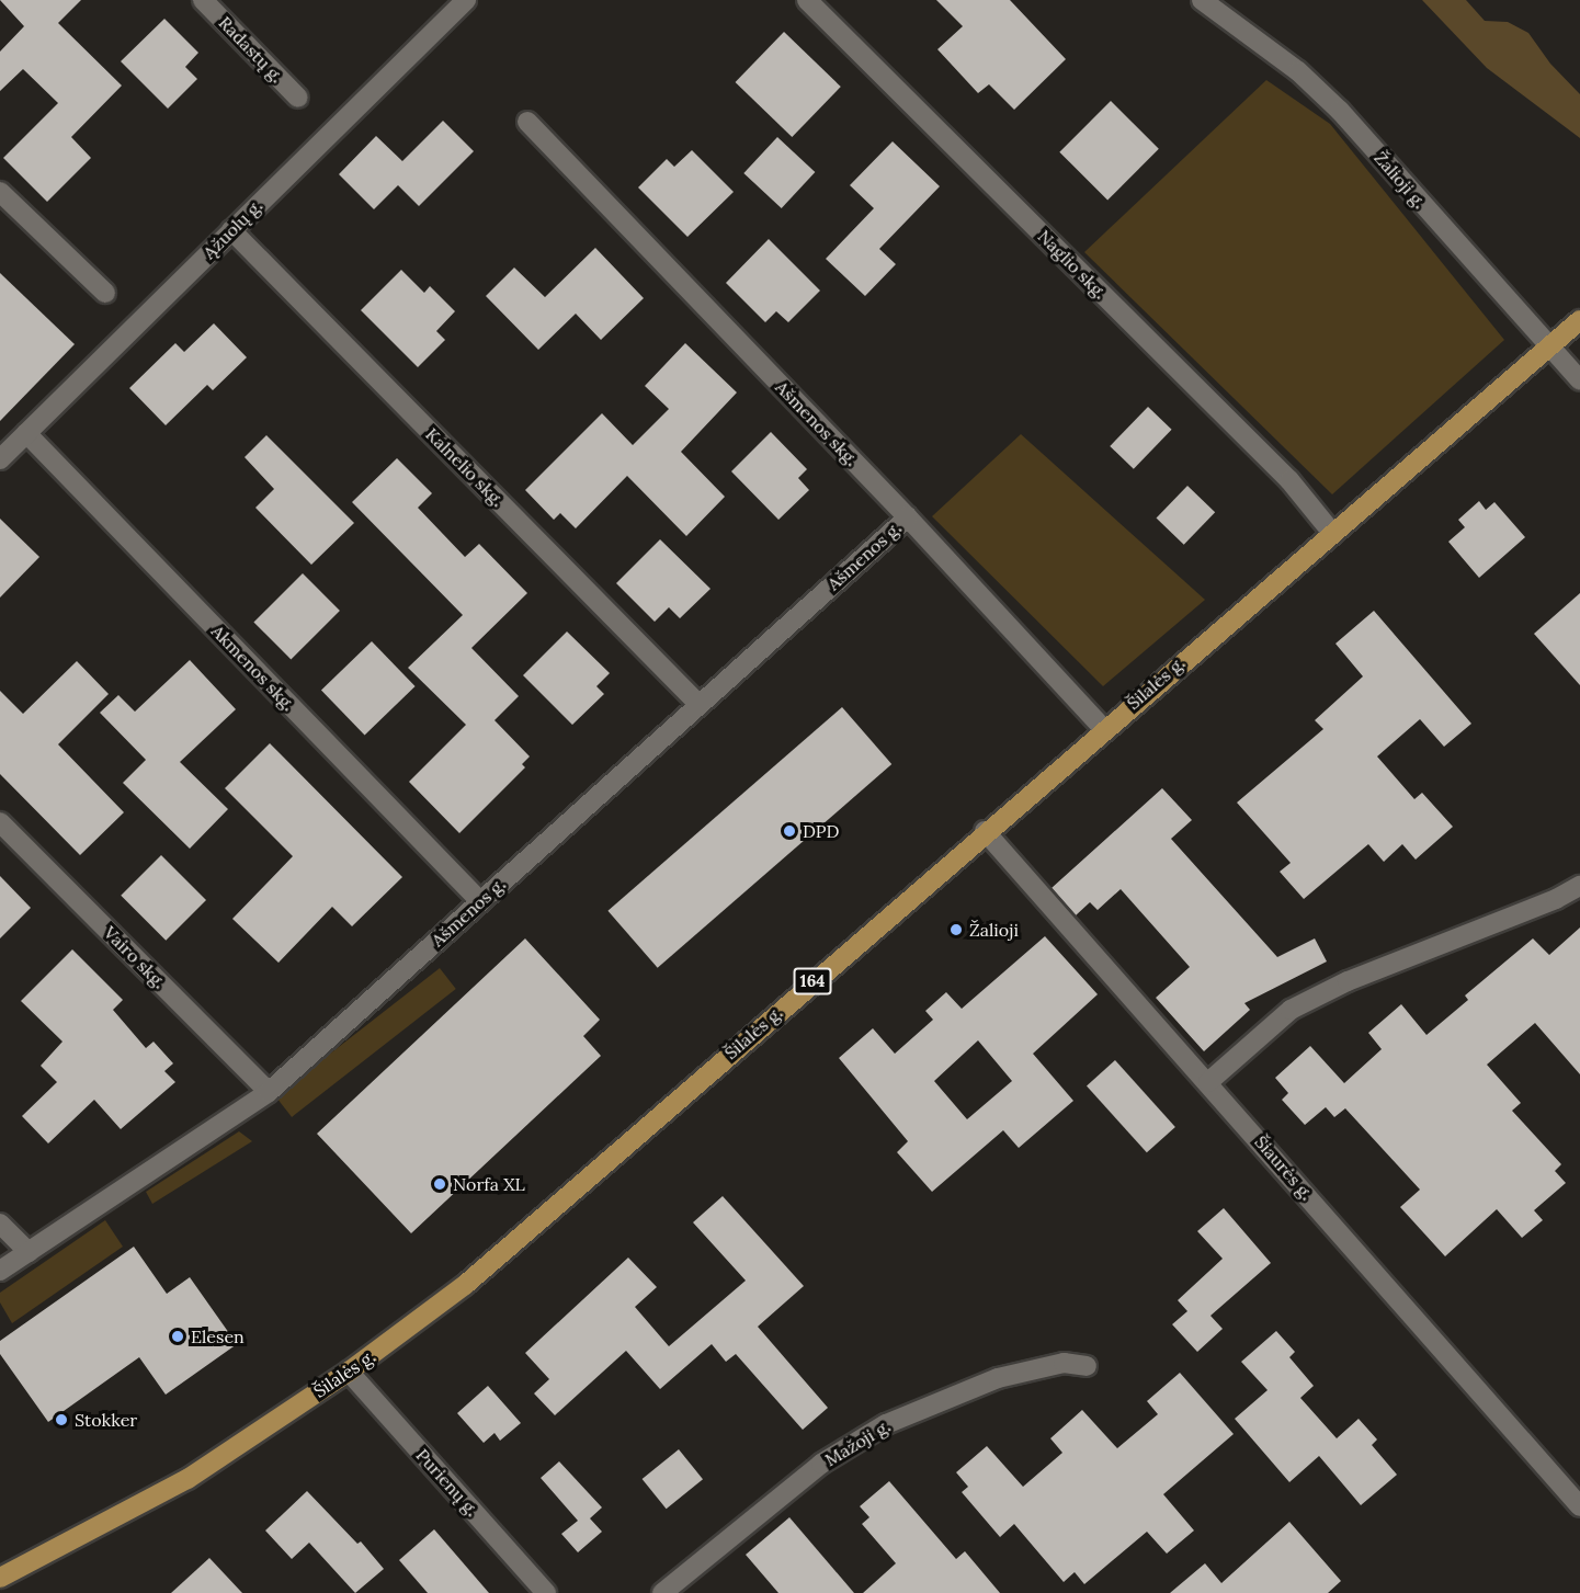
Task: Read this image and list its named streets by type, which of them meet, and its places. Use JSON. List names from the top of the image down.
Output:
{
  "streets": {
    "main road": ["Šilalės g.", "164"],
    "street": [
      "Radastų g.",
      "Žalioji g.",
      "Ąžuolų g.",
      "Naglio skg.",
      "Ašmenos skg.",
      "Kalnelio skg.",
      "Ašmenos g.",
      "Akmenos skg.",
      "Vairo skg.",
      "Šiaurės g.",
      "Mažoji g.",
      "Purienų g."
    ]
  },
  "crossings": [
    ["Žalioji g.", "Šilalės g."],
    ["Ąžuolų g.", "Kalnelio skg."],
    ["Ąžuolų g.", "Akmenos skg."],
    ["Naglio skg.", "Šilalės g."],
    ["Ašmenos skg.", "Ašmenos g."],
    ["Ašmenos skg.", "Šilalės g."],
    ["Kalnelio skg.", "Ašmenos g."],
    ["Ašmenos g.", "Akmenos skg."],
    ["Ašmenos g.", "Vairo skg."],
    ["Šilalės g.", "Šiaurės g."],
    ["Šilalės g.", "Purienų g."]
  ],
  "places": [
    "DPD",
    "Žalioji",
    "Norfa XL",
    "Elesen",
    "Stokker"
  ]
}
